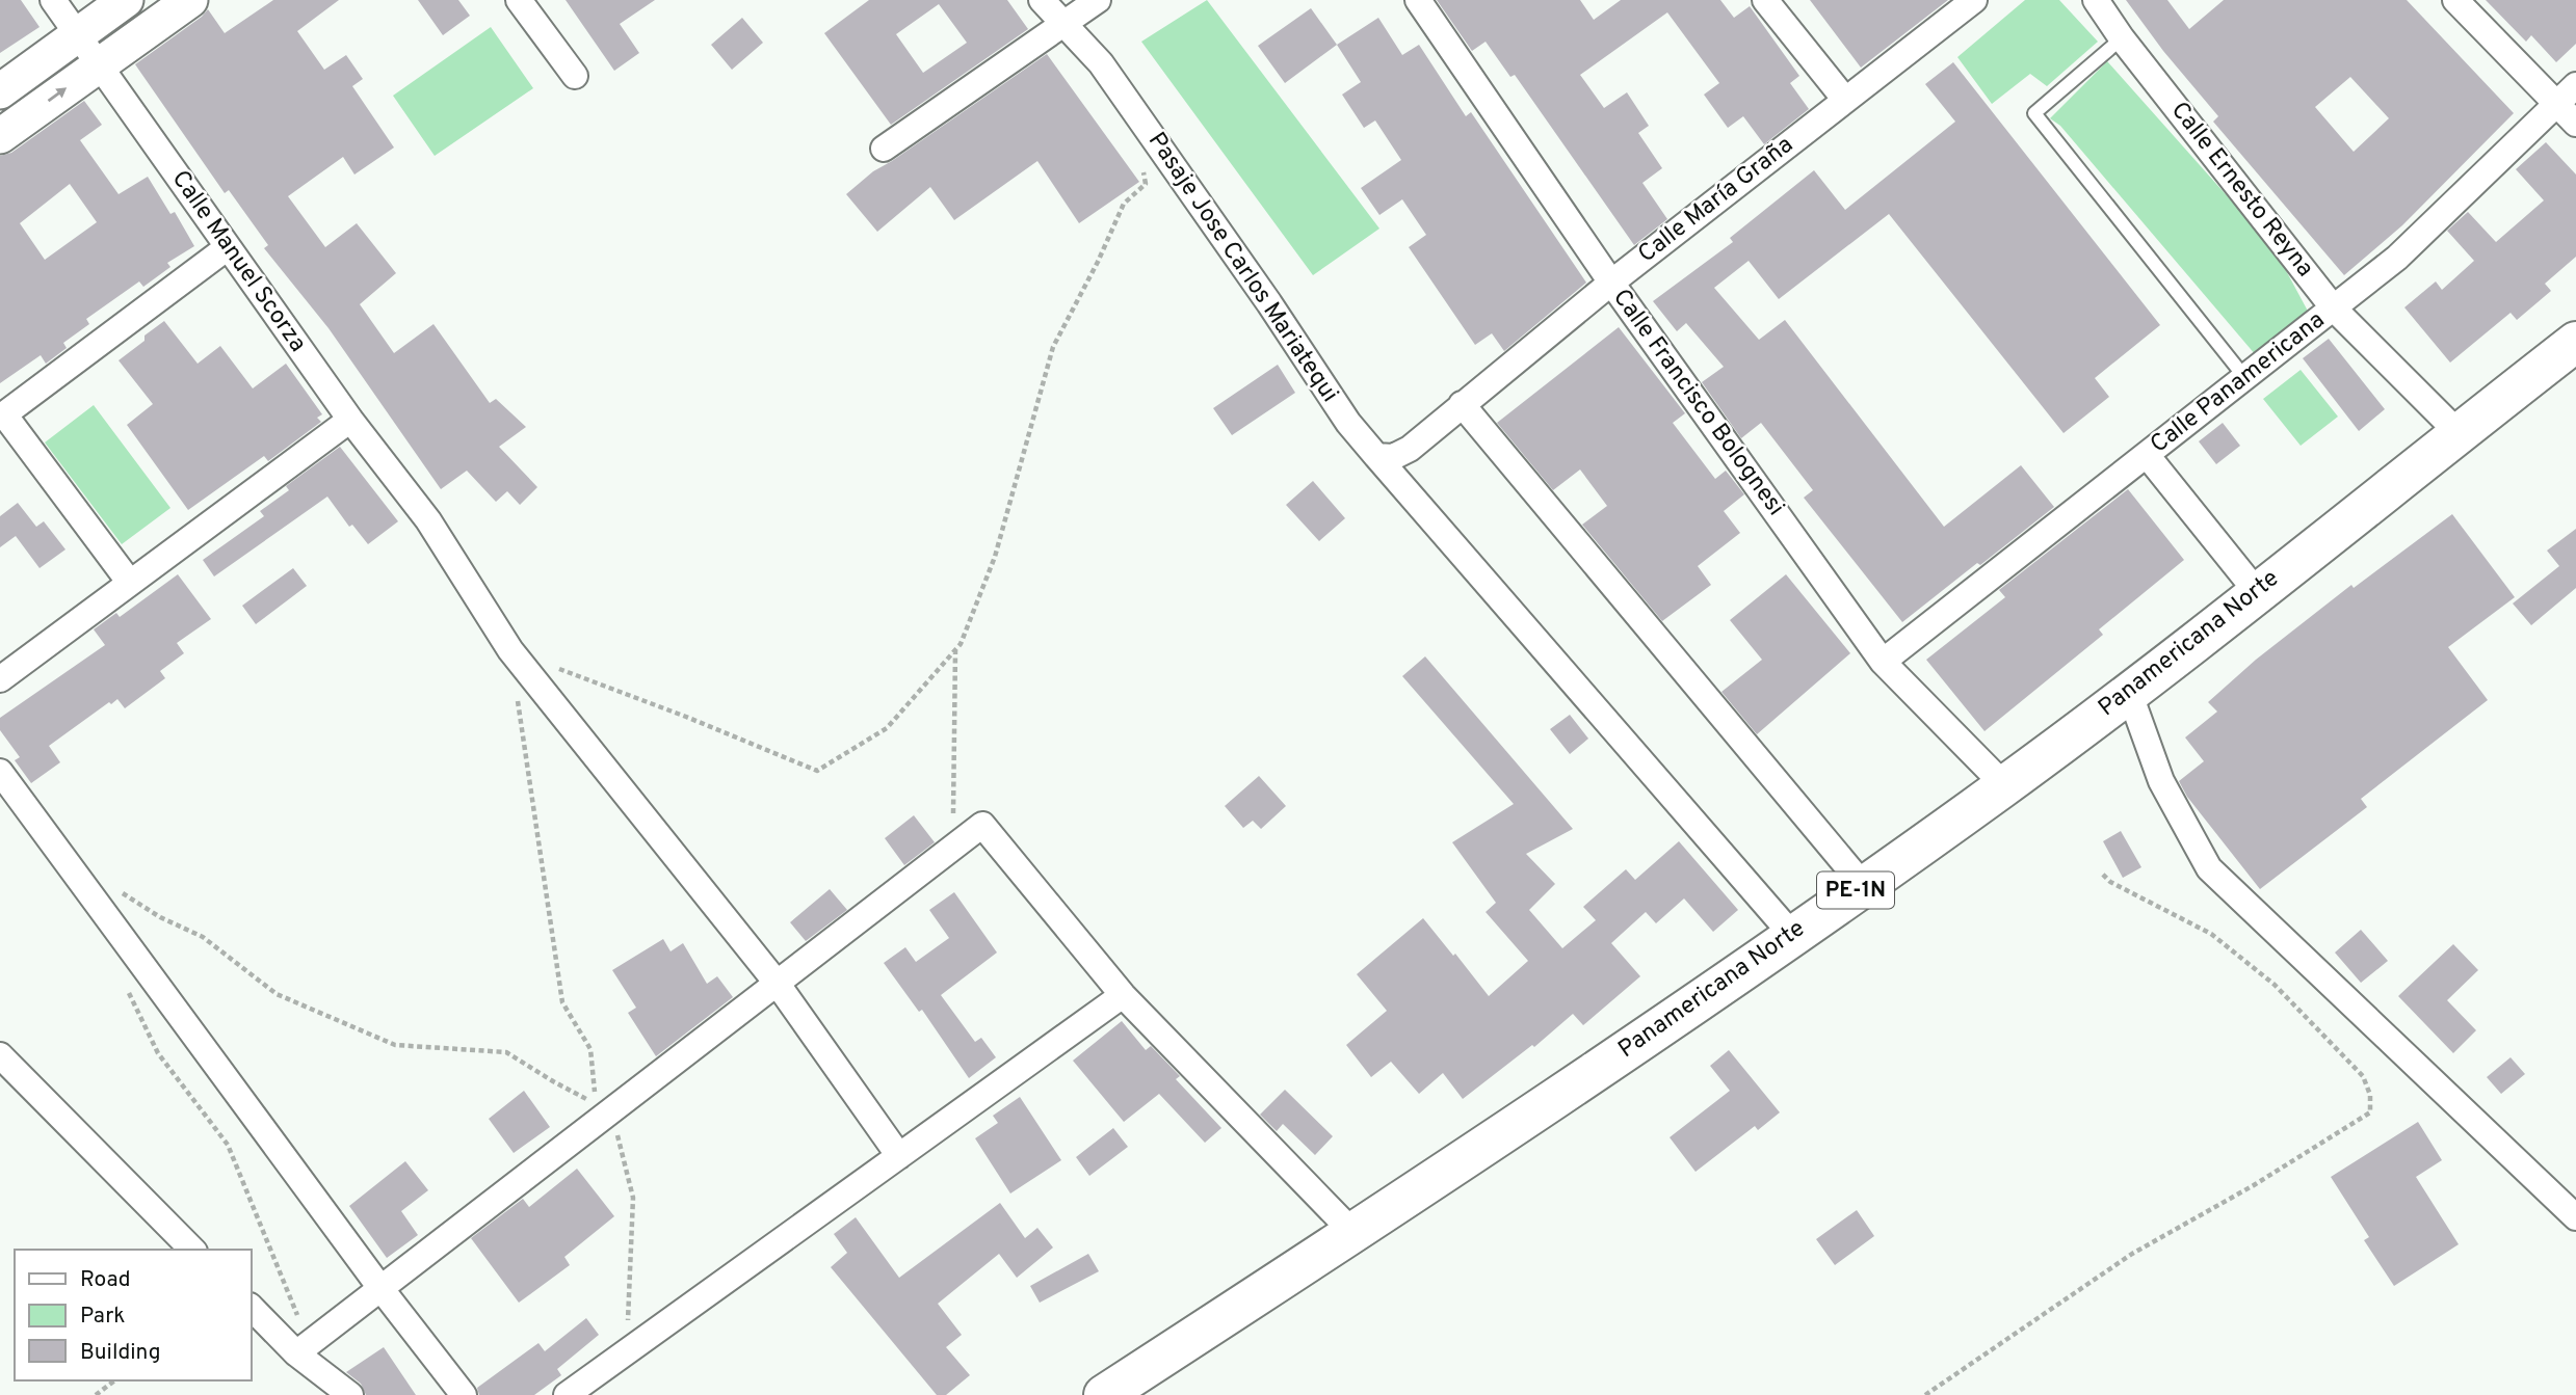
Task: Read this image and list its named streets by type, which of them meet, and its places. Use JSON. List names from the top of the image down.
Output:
{
  "streets": {
    "highway": ["Panamericana Norte", "PE-1N"],
    "street": [
      "Calle Ernesto Reyna",
      "Calle María Graña",
      "Calle Manuel Scorza",
      "Pasaje Jose Carlos Mariatequi",
      "Calle Panamericana",
      "Calle Francisco Bolognesi"
    ]
  },
  "crossings": [
    ["Calle Ernesto Reyna", "Calle Panamericana"],
    ["Calle Ernesto Reyna", "Panamericana Norte"],
    ["Calle María Graña", "Calle Francisco Bolognesi"],
    ["Pasaje Jose Carlos Mariatequi", "Panamericana Norte"],
    ["Calle Panamericana", "Calle Francisco Bolognesi"],
    ["Calle Francisco Bolognesi", "Panamericana Norte"]
  ],
  "legend": ["Road", "Park", "Building"]
}
